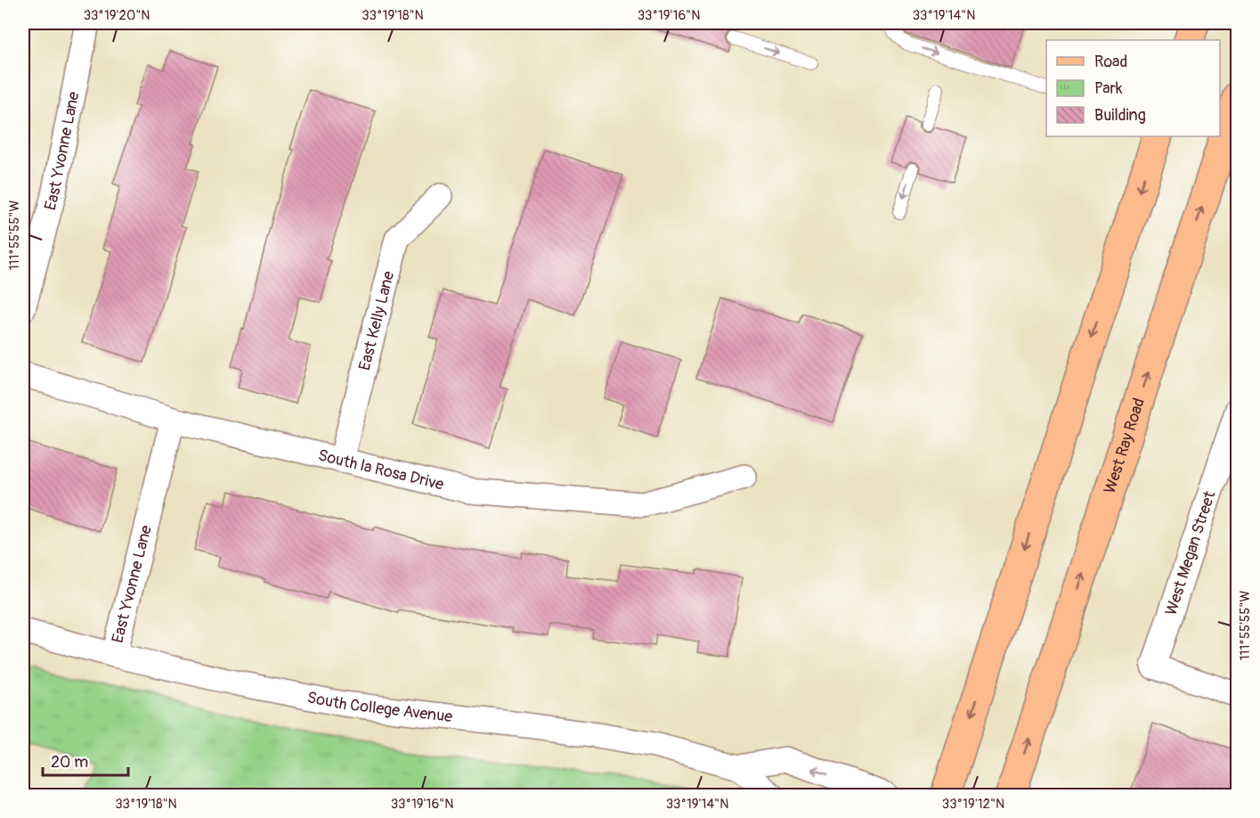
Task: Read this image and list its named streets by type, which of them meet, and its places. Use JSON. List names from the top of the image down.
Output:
{
  "streets": {
    "main road": ["West Ray Road"],
    "street": [
      "East Yvonne Lane",
      "East Kelly Lane",
      "South la Rosa Drive",
      "West Megan Street",
      "South College Avenue"
    ]
  },
  "crossings": [
    ["East Yvonne Lane", "South la Rosa Drive"],
    ["East Yvonne Lane", "South College Avenue"],
    ["East Kelly Lane", "South la Rosa Drive"]
  ],
  "legend": ["Road", "Park", "Building"],
  "scale_bar": "20 m",
  "coordinates": [
    "33°19'20\"N",
    "33°19'18\"N",
    "33°19'16\"N",
    "33°19'14\"N",
    "111°55'55\"W",
    "33°19'12\"N"
  ]
}
